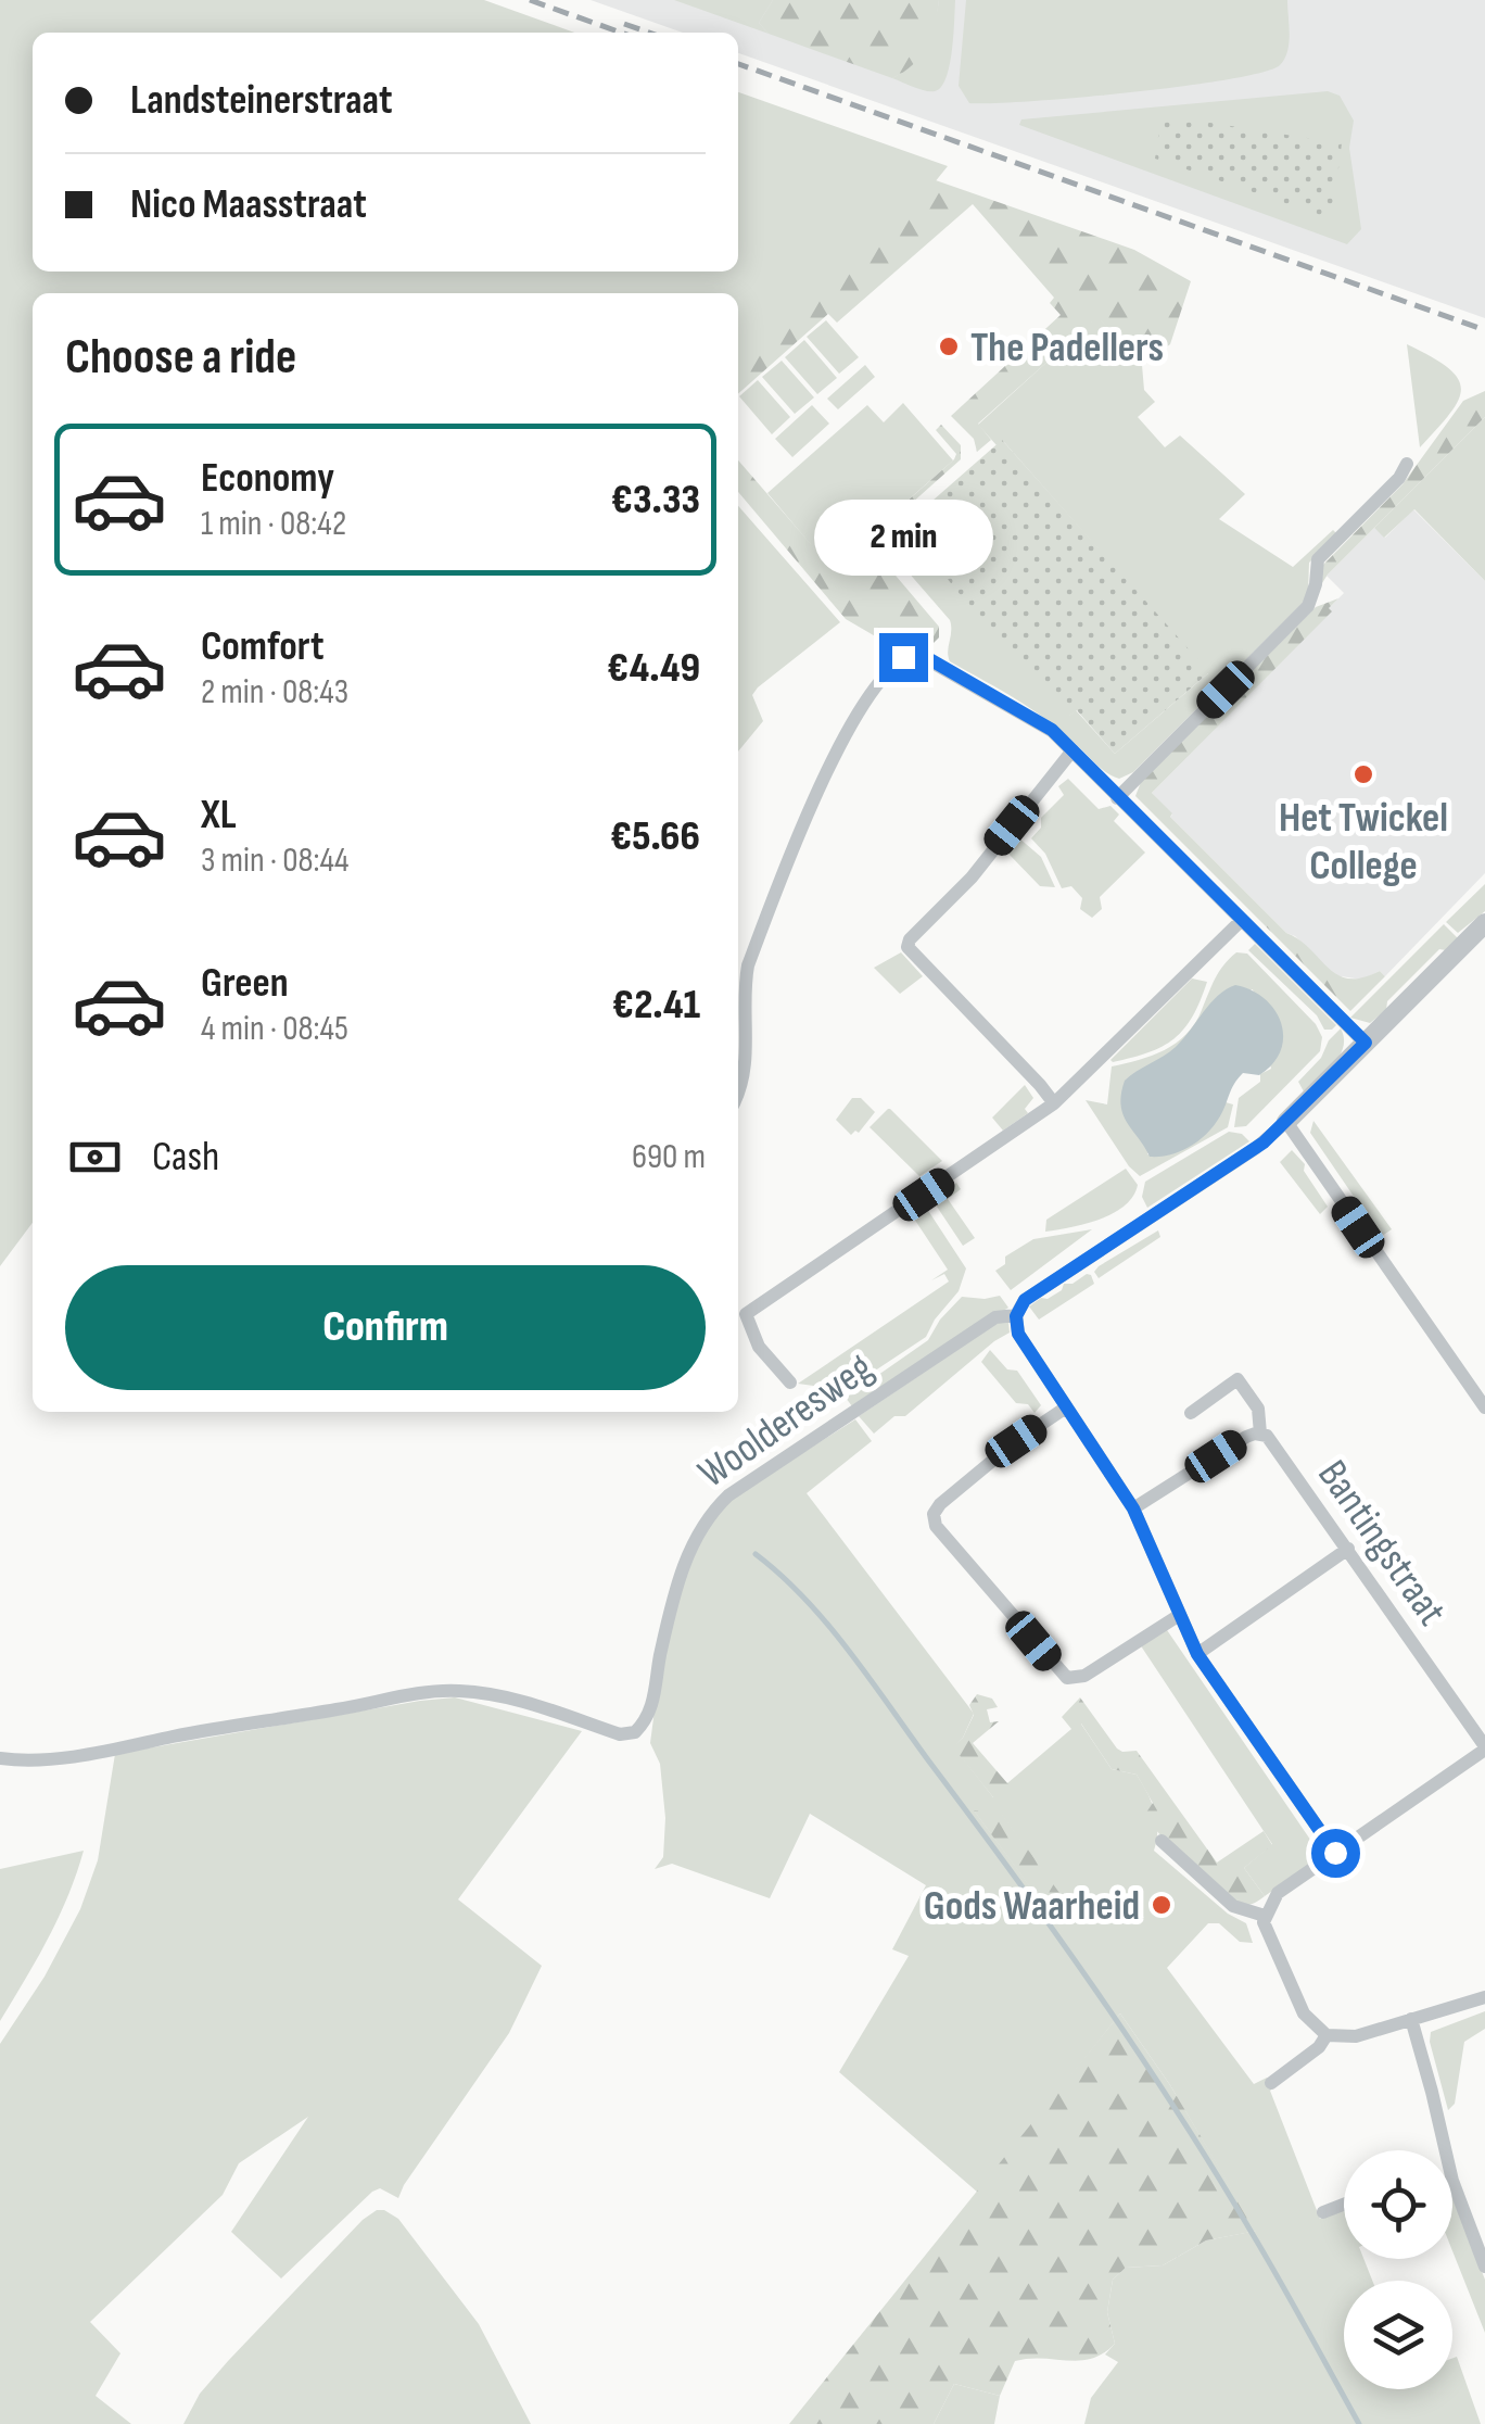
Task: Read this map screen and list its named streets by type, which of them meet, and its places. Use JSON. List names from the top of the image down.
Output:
{
  "streets": {
    "street": ["Woolderesweg", "Bantingstraat"]
  },
  "places": ["The Padellers", "Het Twickel College", "Gods Waarheid"],
  "page": {
    "banner": ["Landsteinerstraat", "Nico Maasstraat"],
    "heading": "Choose a ride",
    "list": [
      {
        "name": "Economy",
        "note": "1 min · 08:42",
        "value": "€3.33"
      },
      {
        "name": "Comfort",
        "note": "2 min · 08:43",
        "value": "€4.49"
      },
      {
        "name": "XL",
        "note": "3 min · 08:44",
        "value": "€5.66"
      },
      {
        "name": "Green",
        "note": "4 min · 08:45",
        "value": "€2.41"
      }
    ],
    "bubble": "2 min",
    "pay": ["Cash", "690 m"],
    "buttons": "Confirm"
  }
}
